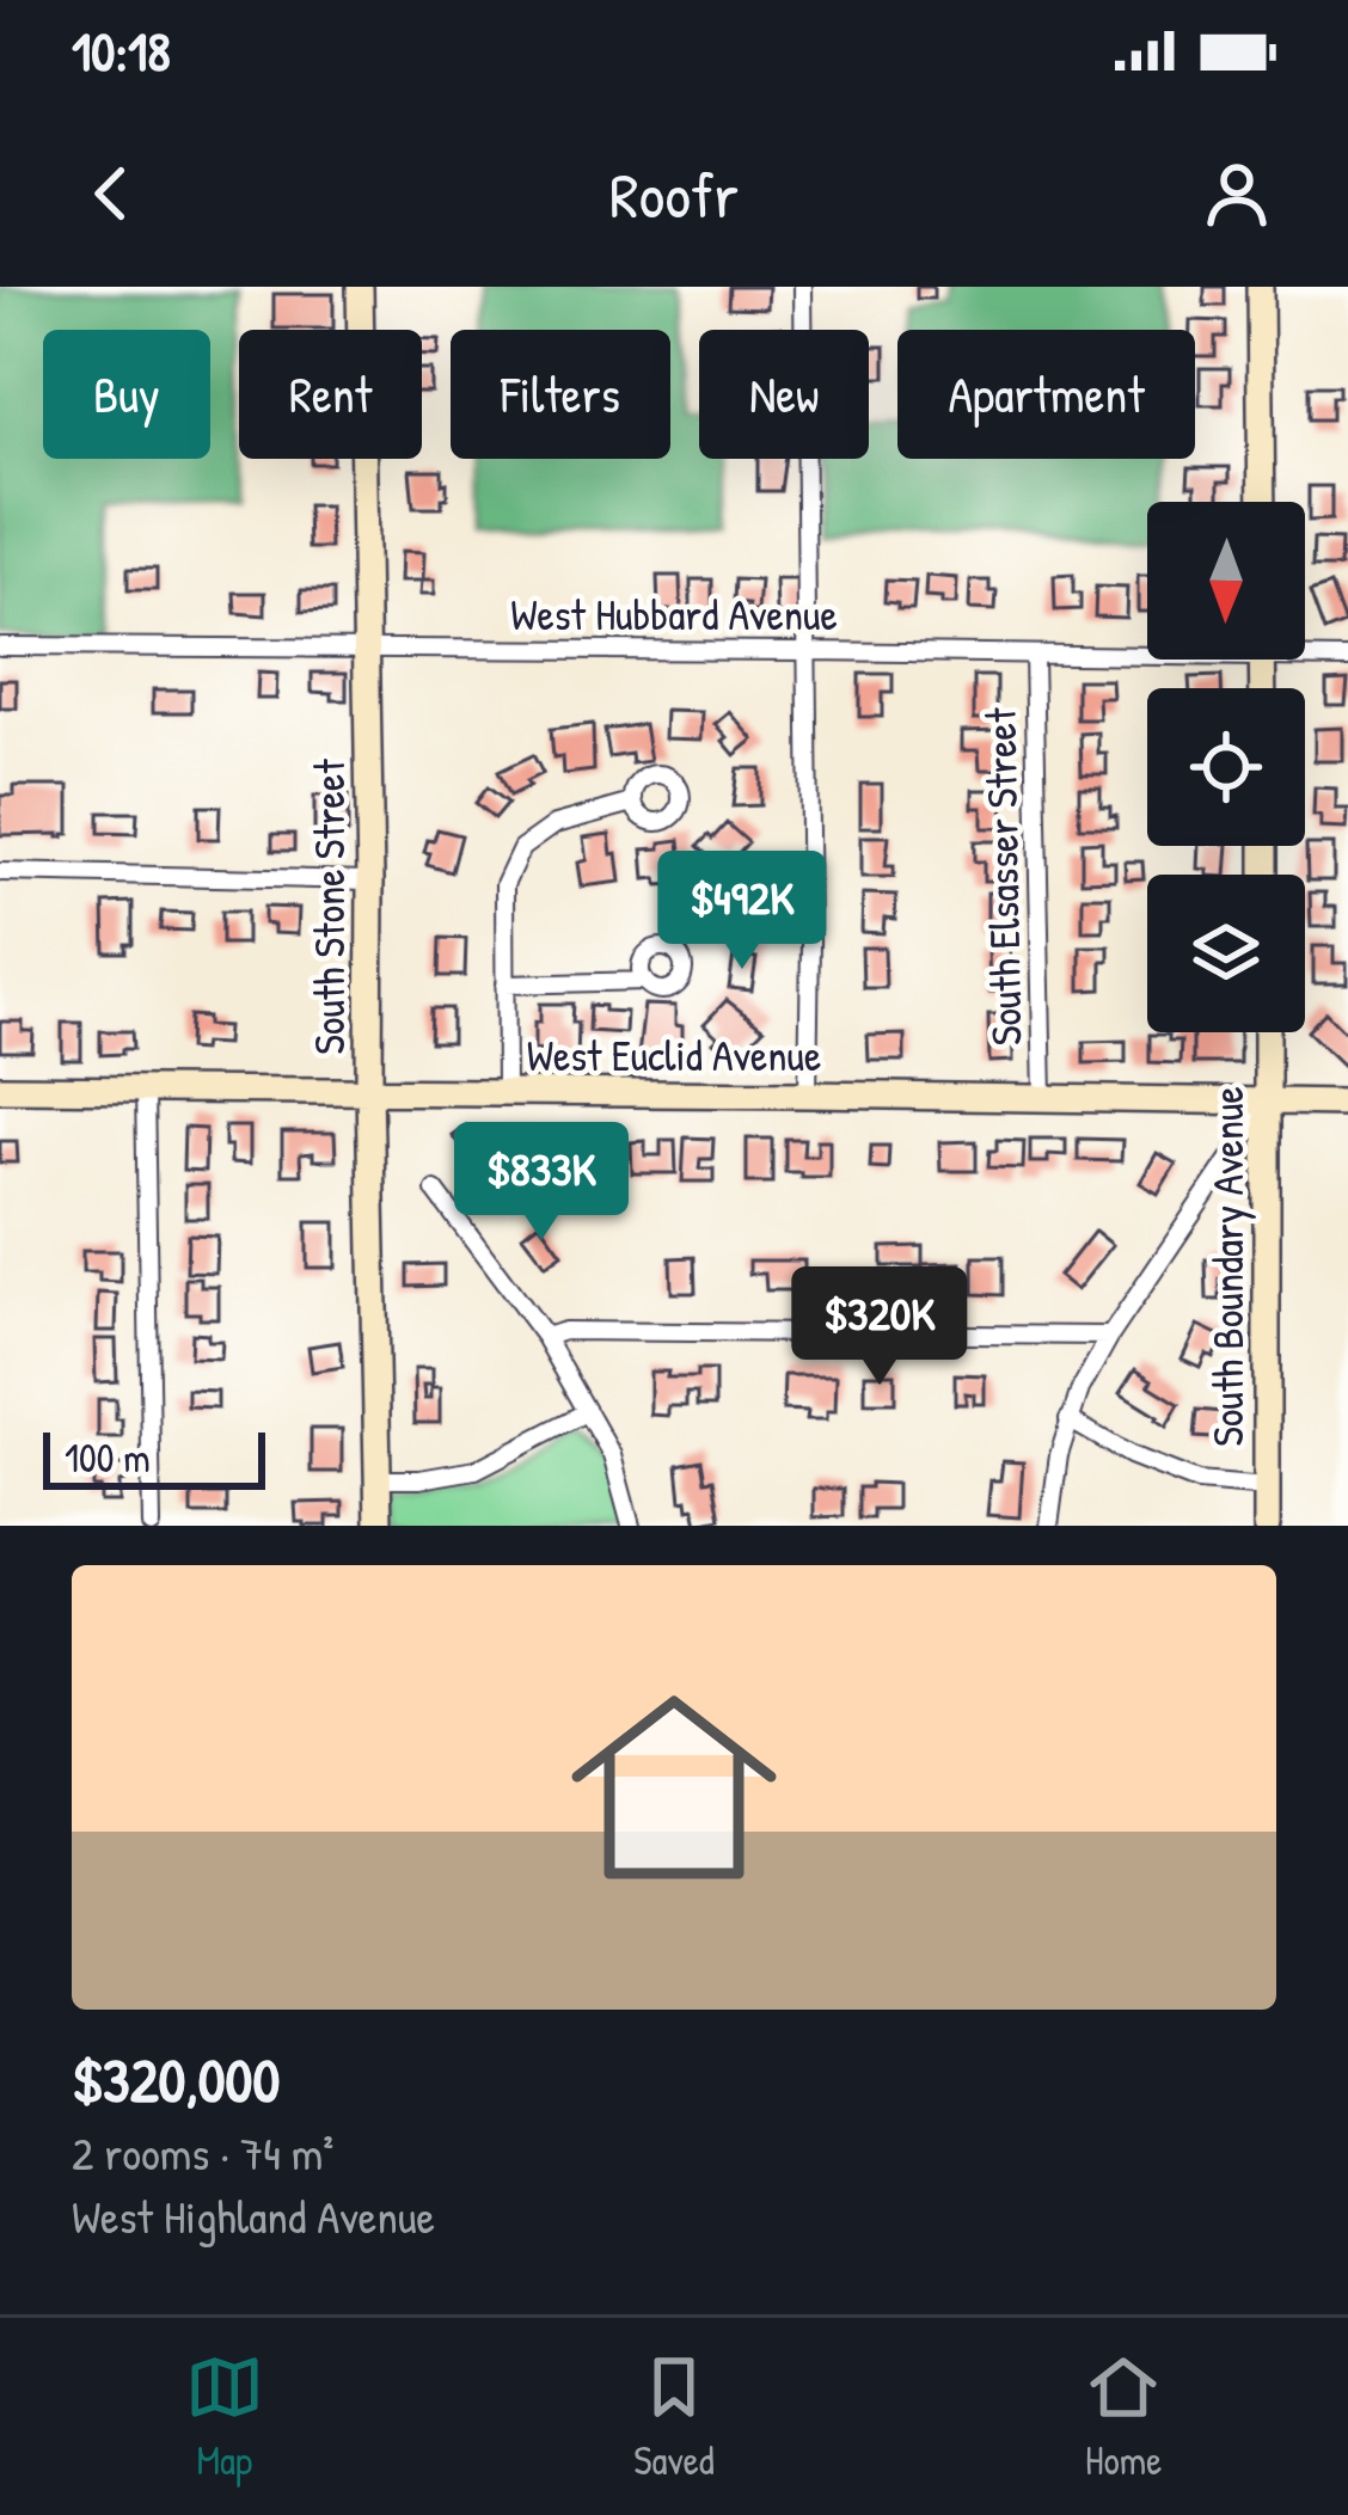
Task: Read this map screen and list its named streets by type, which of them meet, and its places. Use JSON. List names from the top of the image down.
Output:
{
  "streets": {
    "street": [
      "West Hubbard Avenue",
      "South Elsasser Street",
      "South Stone Street",
      "West Euclid Avenue",
      "South Boundary Avenue"
    ]
  },
  "crossings": [
    ["West Hubbard Avenue", "South Elsasser Street"],
    ["West Hubbard Avenue", "South Stone Street"],
    ["South Elsasser Street", "West Euclid Avenue"],
    ["South Stone Street", "West Euclid Avenue"],
    ["West Euclid Avenue", "South Boundary Avenue"]
  ],
  "scale_bar": "100 m",
  "north": "bottom",
  "page": {
    "status": "10:18",
    "header": "Roofr",
    "chip": [
      "Buy",
      "Rent",
      "Filters",
      "New",
      "Apartment"
    ],
    "price": ["$492K", "$833K", "$320K"],
    "scale": "100 m",
    "list": [
      {
        "name": "$320,000",
        "note": "2 rooms · 74 m² · West Highland Avenue"
      }
    ],
    "tabs": ["Map", "Saved", "Home"]
  }
}
